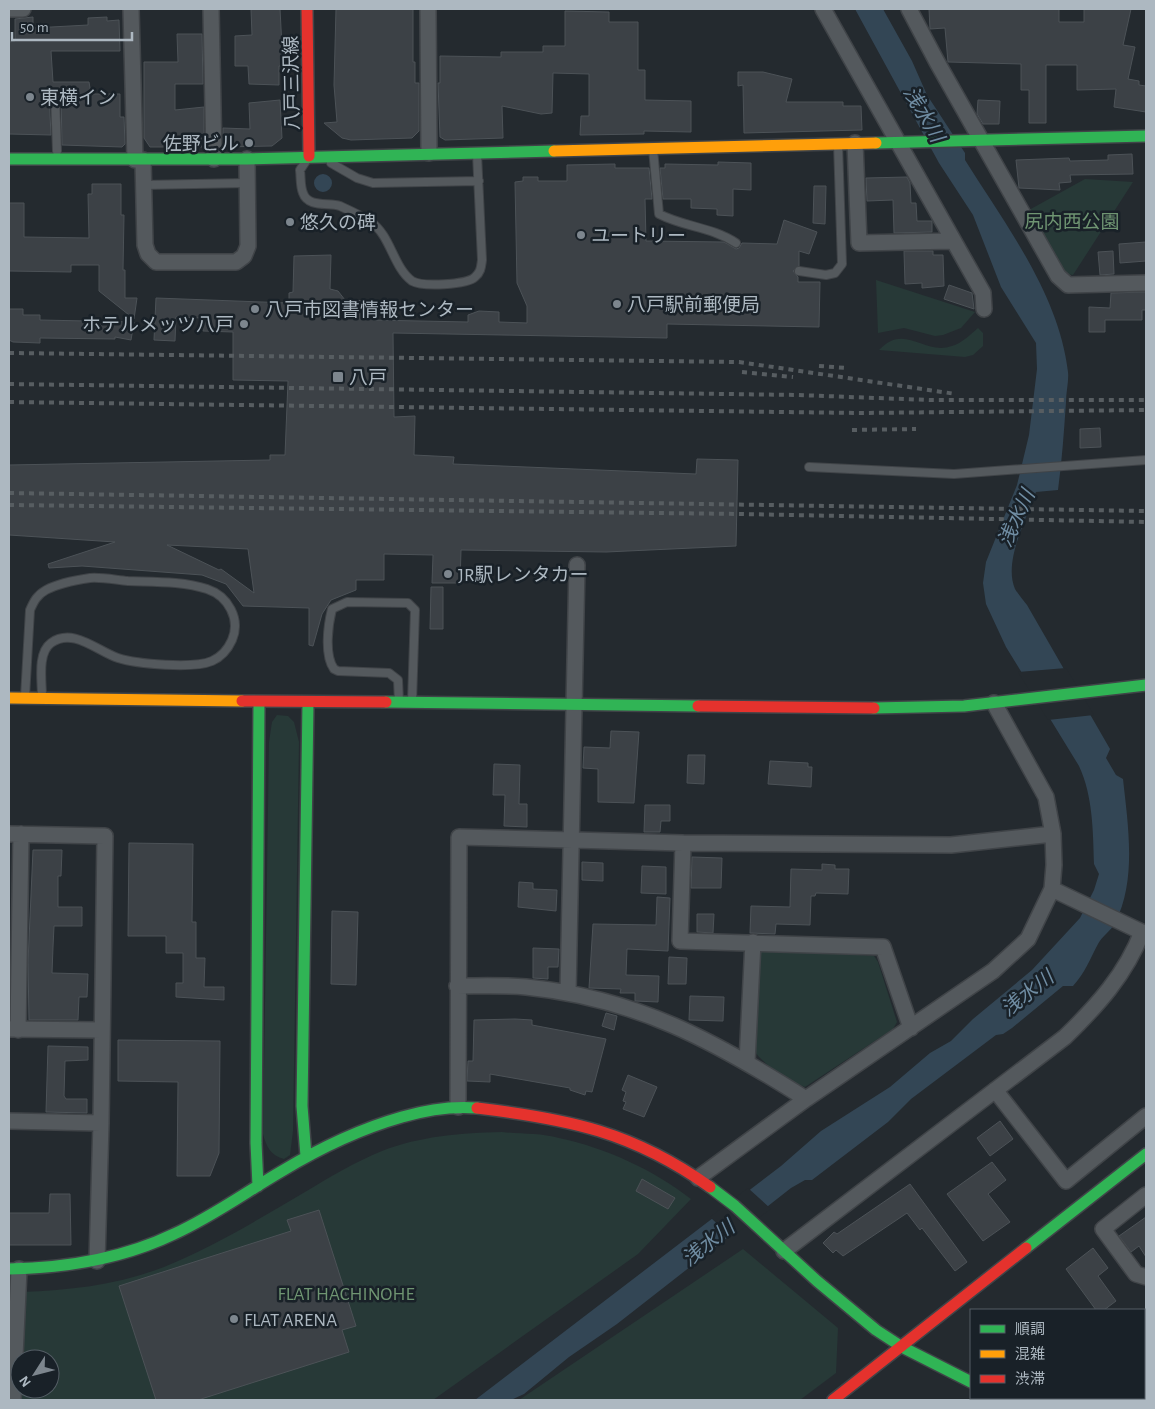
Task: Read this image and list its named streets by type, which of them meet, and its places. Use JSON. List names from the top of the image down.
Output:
{
  "streets": {
    "street": ["八戸三沢線"]
  },
  "water": ["浅水川"],
  "parks": ["尻内西公園", "FLAT HACHINOHE"],
  "places": {
    "other": [
      "東横イン",
      "佐野ビル",
      "悠久の碑",
      "ユートリー",
      "八戸駅前郵便局",
      "八戸市図書情報センター",
      "ホテルメッツ八戸",
      "JR駅レンタカー",
      "FLAT ARENA"
    ],
    "transit": ["八戸"]
  },
  "legend": ["順調", "混雑", "渋滞"],
  "scale_bar": "50 m",
  "north": "bottom left"
}
